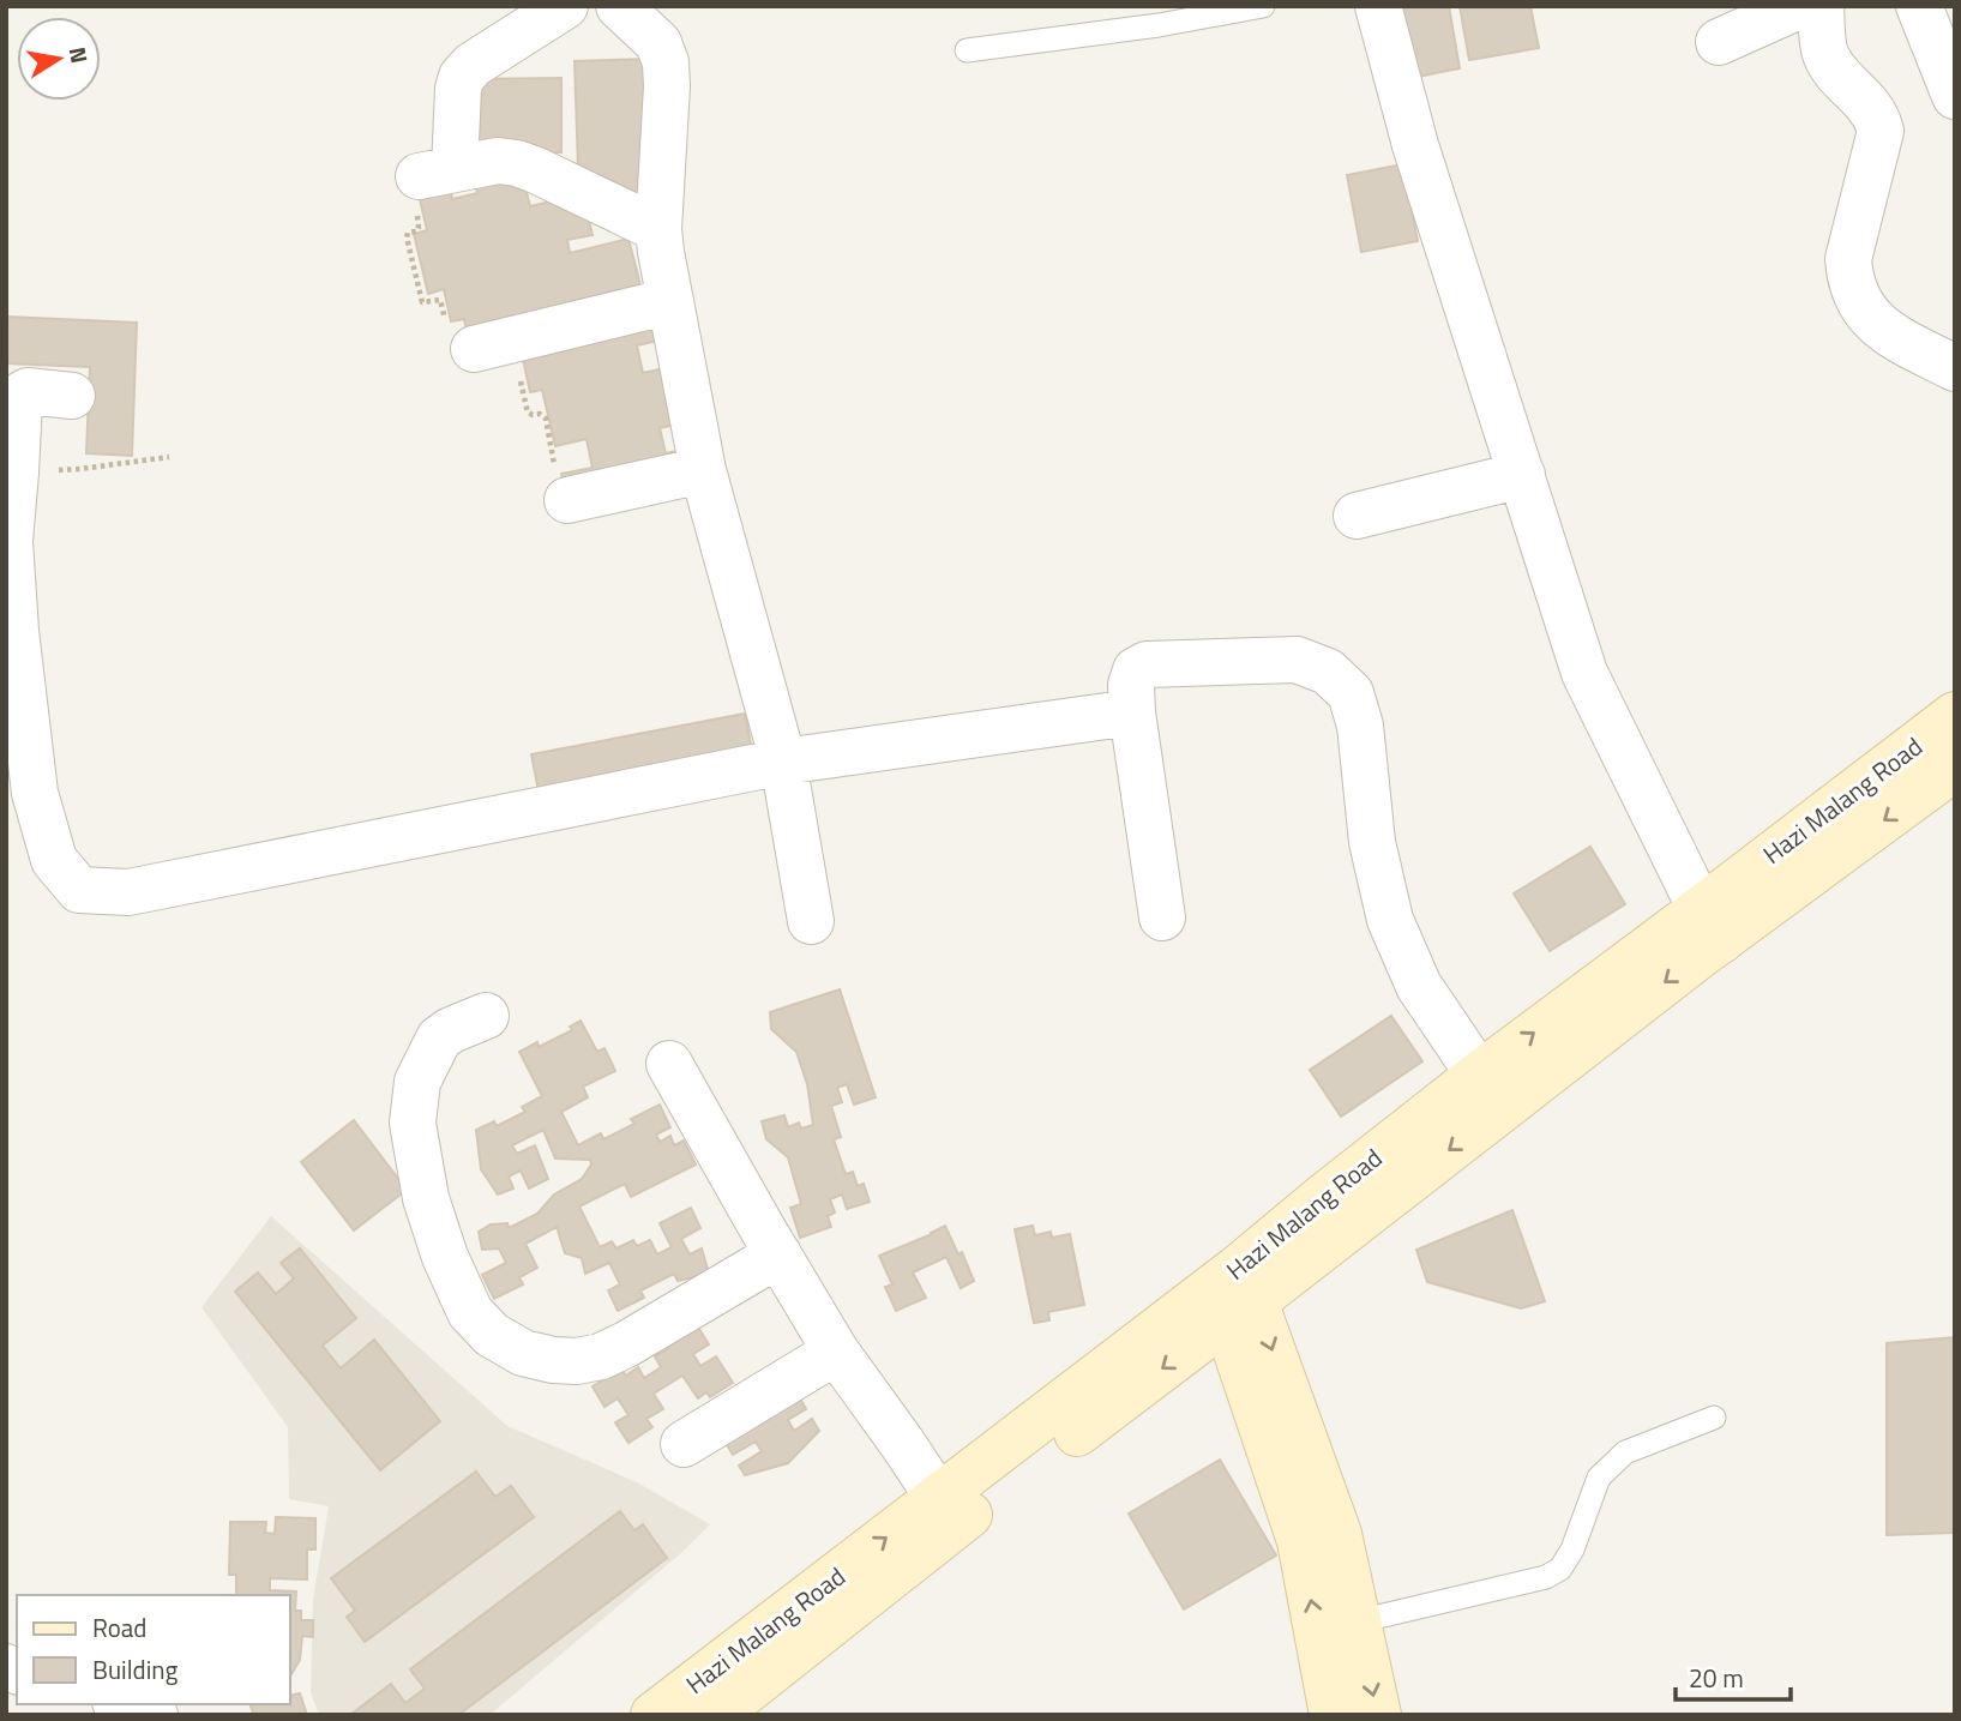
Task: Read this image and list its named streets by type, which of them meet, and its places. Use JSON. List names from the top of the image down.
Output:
{
  "streets": {
    "main road": ["Hazi Malang Road"]
  },
  "legend": ["Road", "Building"],
  "scale_bar": "20 m",
  "north": "right"
}
